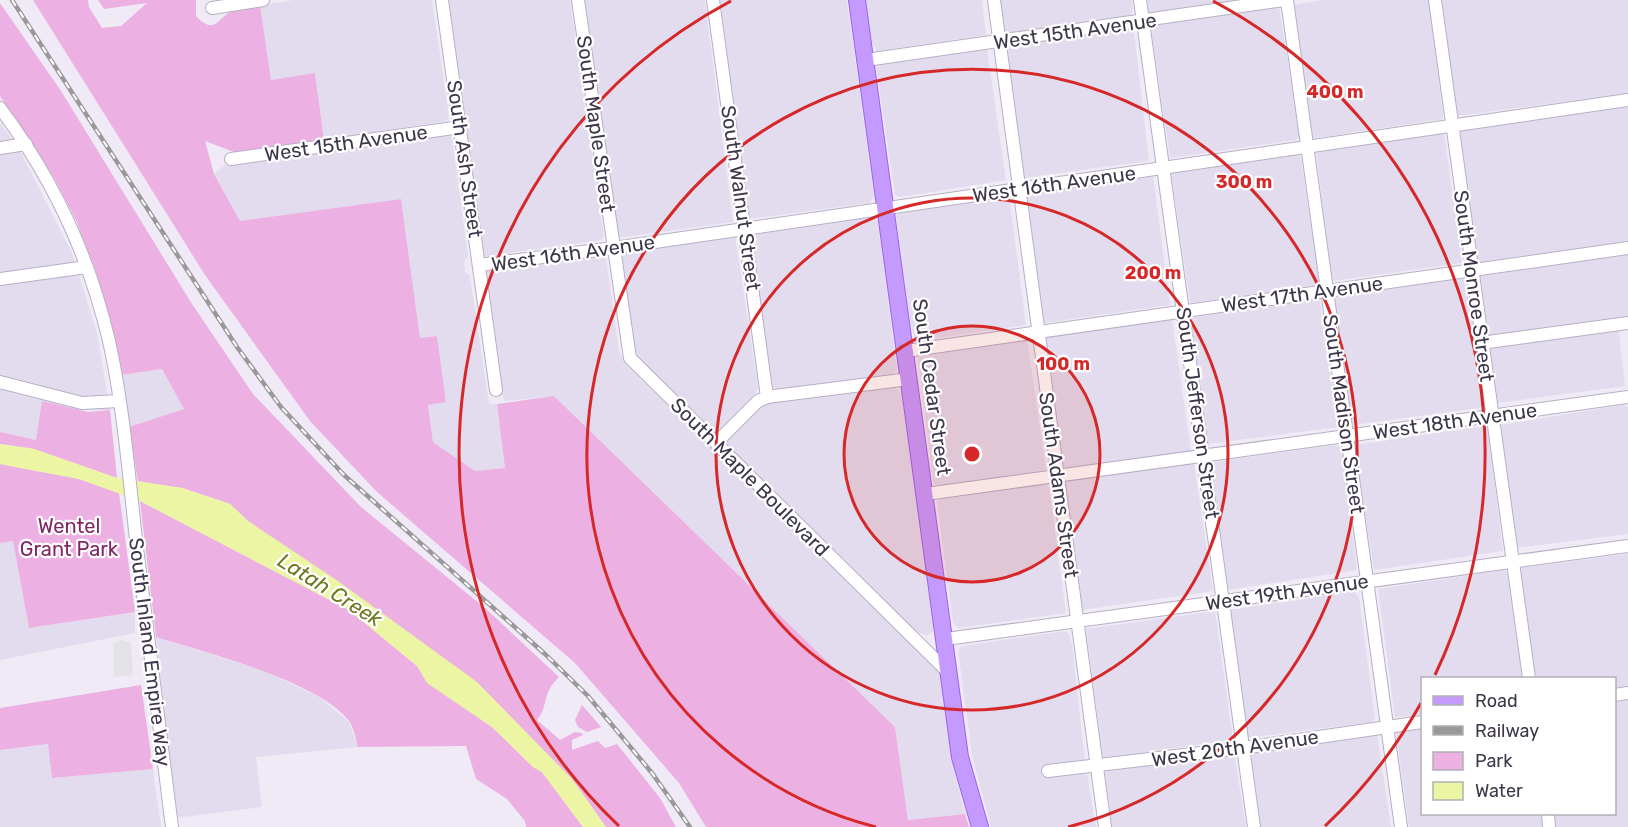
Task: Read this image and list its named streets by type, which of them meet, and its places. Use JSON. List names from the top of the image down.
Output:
{
  "streets": {
    "main road": ["South Cedar Street"],
    "street": [
      "West 15th Avenue",
      "South Maple Street",
      "South Ash Street",
      "West 16th Avenue",
      "South Walnut Street",
      "South Monroe Street",
      "West 17th Avenue",
      "South Jefferson Street",
      "South Madison Street",
      "West 18th Avenue",
      "South Maple Boulevard",
      "South Adams Street",
      "West 19th Avenue",
      "South Inland Empire Way",
      "West 20th Avenue"
    ]
  },
  "crossings": [
    ["West 15th Avenue", "South Ash Street"],
    ["West 15th Avenue", "South Cedar Street"],
    ["West 15th Avenue", "South Jefferson Street"],
    ["West 15th Avenue", "South Madison Street"],
    ["West 15th Avenue", "South Adams Street"],
    ["South Maple Street", "West 16th Avenue"],
    ["South Maple Street", "South Maple Boulevard"],
    ["South Ash Street", "West 16th Avenue"],
    ["West 16th Avenue", "South Walnut Street"],
    ["West 16th Avenue", "South Monroe Street"],
    ["West 16th Avenue", "South Cedar Street"],
    ["West 16th Avenue", "South Jefferson Street"],
    ["West 16th Avenue", "South Madison Street"],
    ["West 16th Avenue", "South Maple Boulevard"],
    ["West 16th Avenue", "South Adams Street"],
    ["South Monroe Street", "West 17th Avenue"],
    ["South Monroe Street", "West 18th Avenue"],
    ["South Monroe Street", "West 19th Avenue"],
    ["West 17th Avenue", "South Cedar Street"],
    ["West 17th Avenue", "South Jefferson Street"],
    ["West 17th Avenue", "South Madison Street"],
    ["West 17th Avenue", "South Adams Street"],
    ["South Cedar Street", "West 18th Avenue"],
    ["South Cedar Street", "South Maple Boulevard"],
    ["South Cedar Street", "West 19th Avenue"],
    ["South Jefferson Street", "West 18th Avenue"],
    ["South Jefferson Street", "West 19th Avenue"],
    ["South Jefferson Street", "West 20th Avenue"],
    ["South Madison Street", "West 18th Avenue"],
    ["South Madison Street", "West 19th Avenue"],
    ["South Madison Street", "West 20th Avenue"],
    ["West 18th Avenue", "South Adams Street"],
    ["South Adams Street", "West 19th Avenue"],
    ["South Adams Street", "West 20th Avenue"]
  ],
  "water": ["Latah Creek"],
  "parks": ["Wentel Grant Park"],
  "legend": [
    "Road",
    "Railway",
    "Park",
    "Water"
  ],
  "rings": [
    "400 m",
    "300 m",
    "200 m",
    "100 m"
  ]
}
